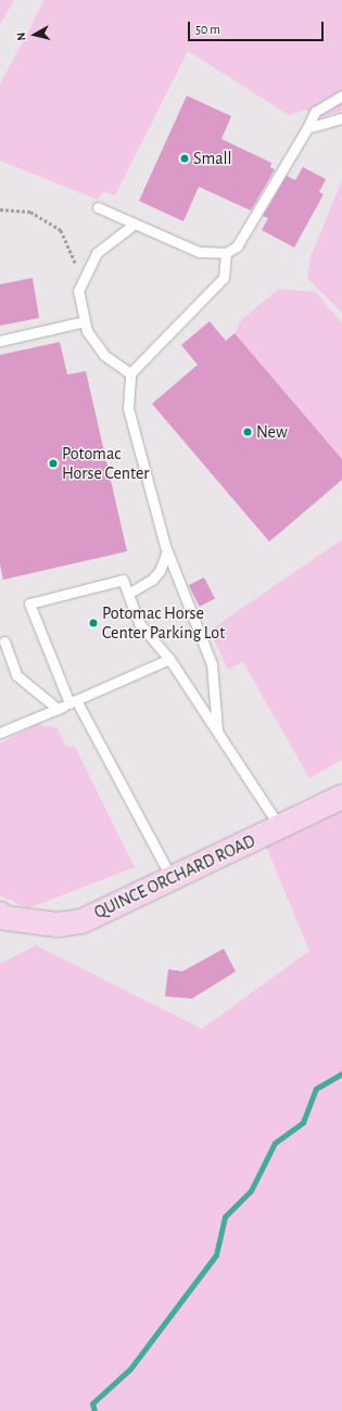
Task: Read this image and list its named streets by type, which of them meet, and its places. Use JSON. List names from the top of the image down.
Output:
{
  "streets": {
    "street": ["QUINCE ORCHARD ROAD"]
  },
  "places": [
    "Small",
    "New",
    "Potomac Horse Center",
    "Potomac Horse Center Parking Lot"
  ],
  "scale_bar": "50 m",
  "north": "left"
}
